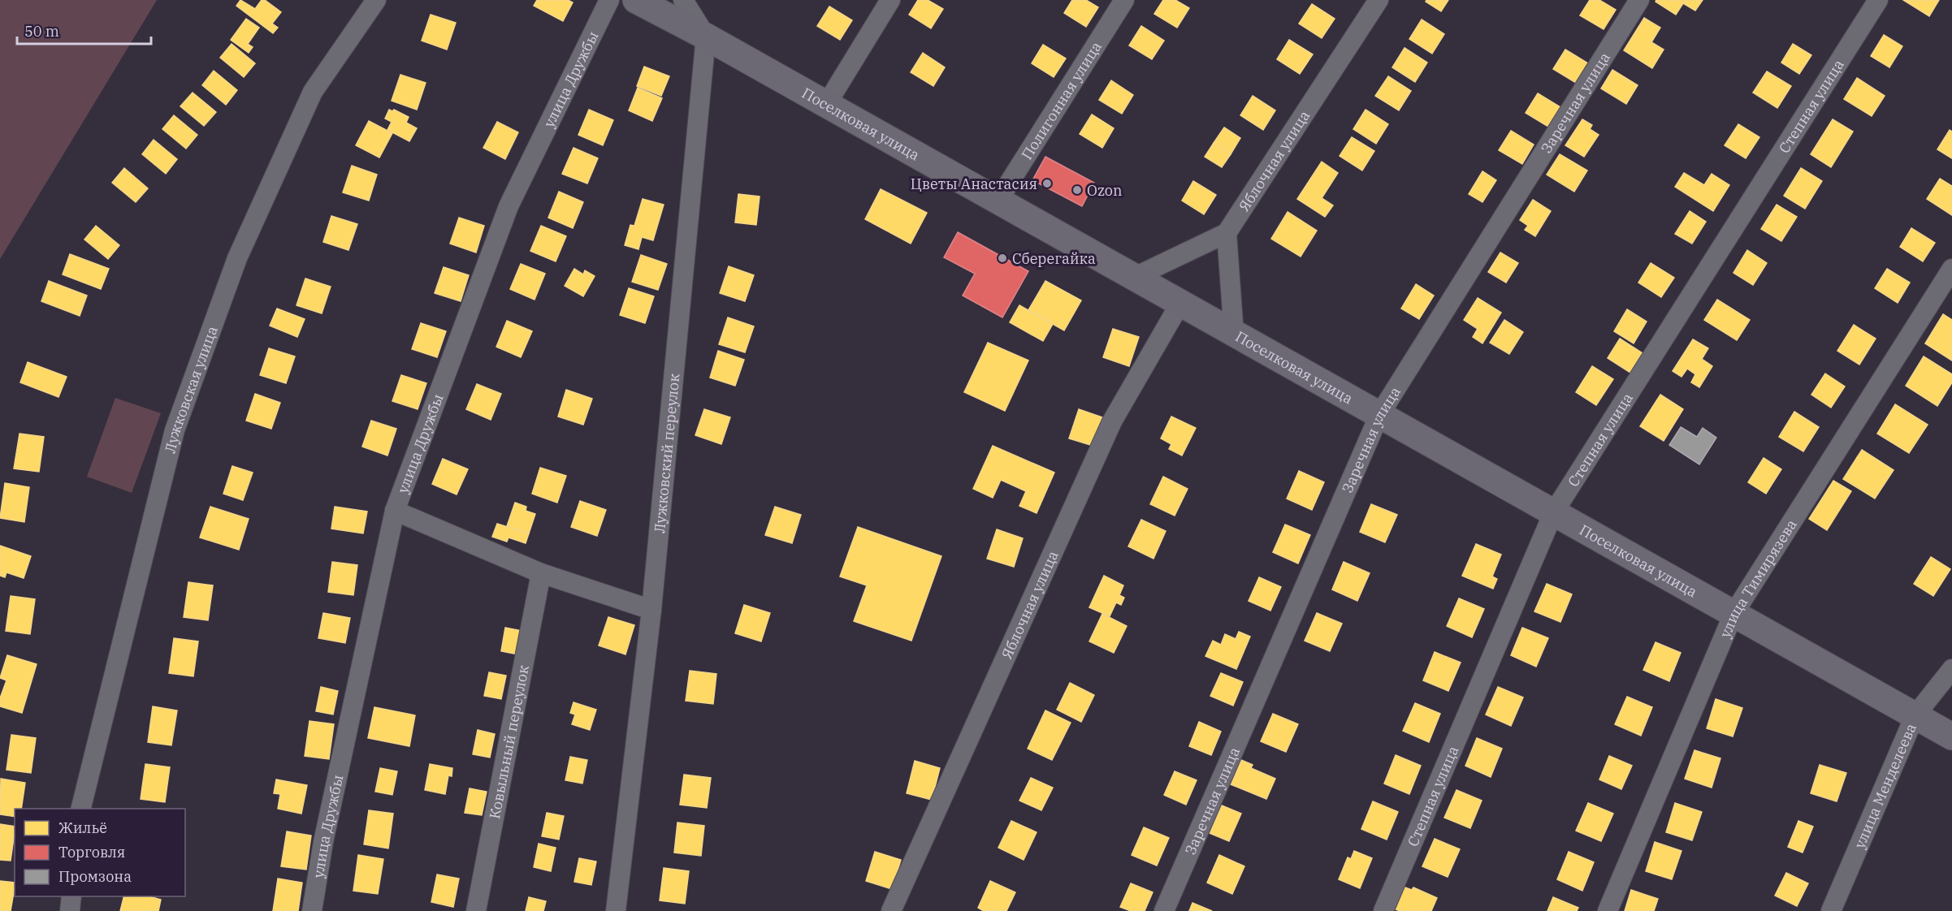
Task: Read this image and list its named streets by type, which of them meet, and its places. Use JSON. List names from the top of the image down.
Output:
{
  "streets": {
    "highway": ["Поселковая улица"],
    "street": [
      "улица Дружбы",
      "Полигонная улица",
      "Заречная улица",
      "Степная улица",
      "Яблочная улица",
      "Лужковская улица",
      "Лужковский переулок",
      "улица Тимирязева",
      "Ковыльный переулок",
      "улица Менделеева"
    ]
  },
  "crossings": [
    ["Полигонная улица", "Поселковая улица"],
    ["Заречная улица", "Поселковая улица"],
    ["Степная улица", "Поселковая улица"],
    ["Поселковая улица", "Яблочная улица"],
    ["Поселковая улица", "Лужковский переулок"],
    ["Поселковая улица", "улица Тимирязева"],
    ["Поселковая улица", "улица Менделеева"]
  ],
  "places": ["Цветы Анастасия", "Ozon", "Сберегайка"],
  "legend": ["Жильё", "Торговля", "Промзона"],
  "scale_bar": "50 m"
}
